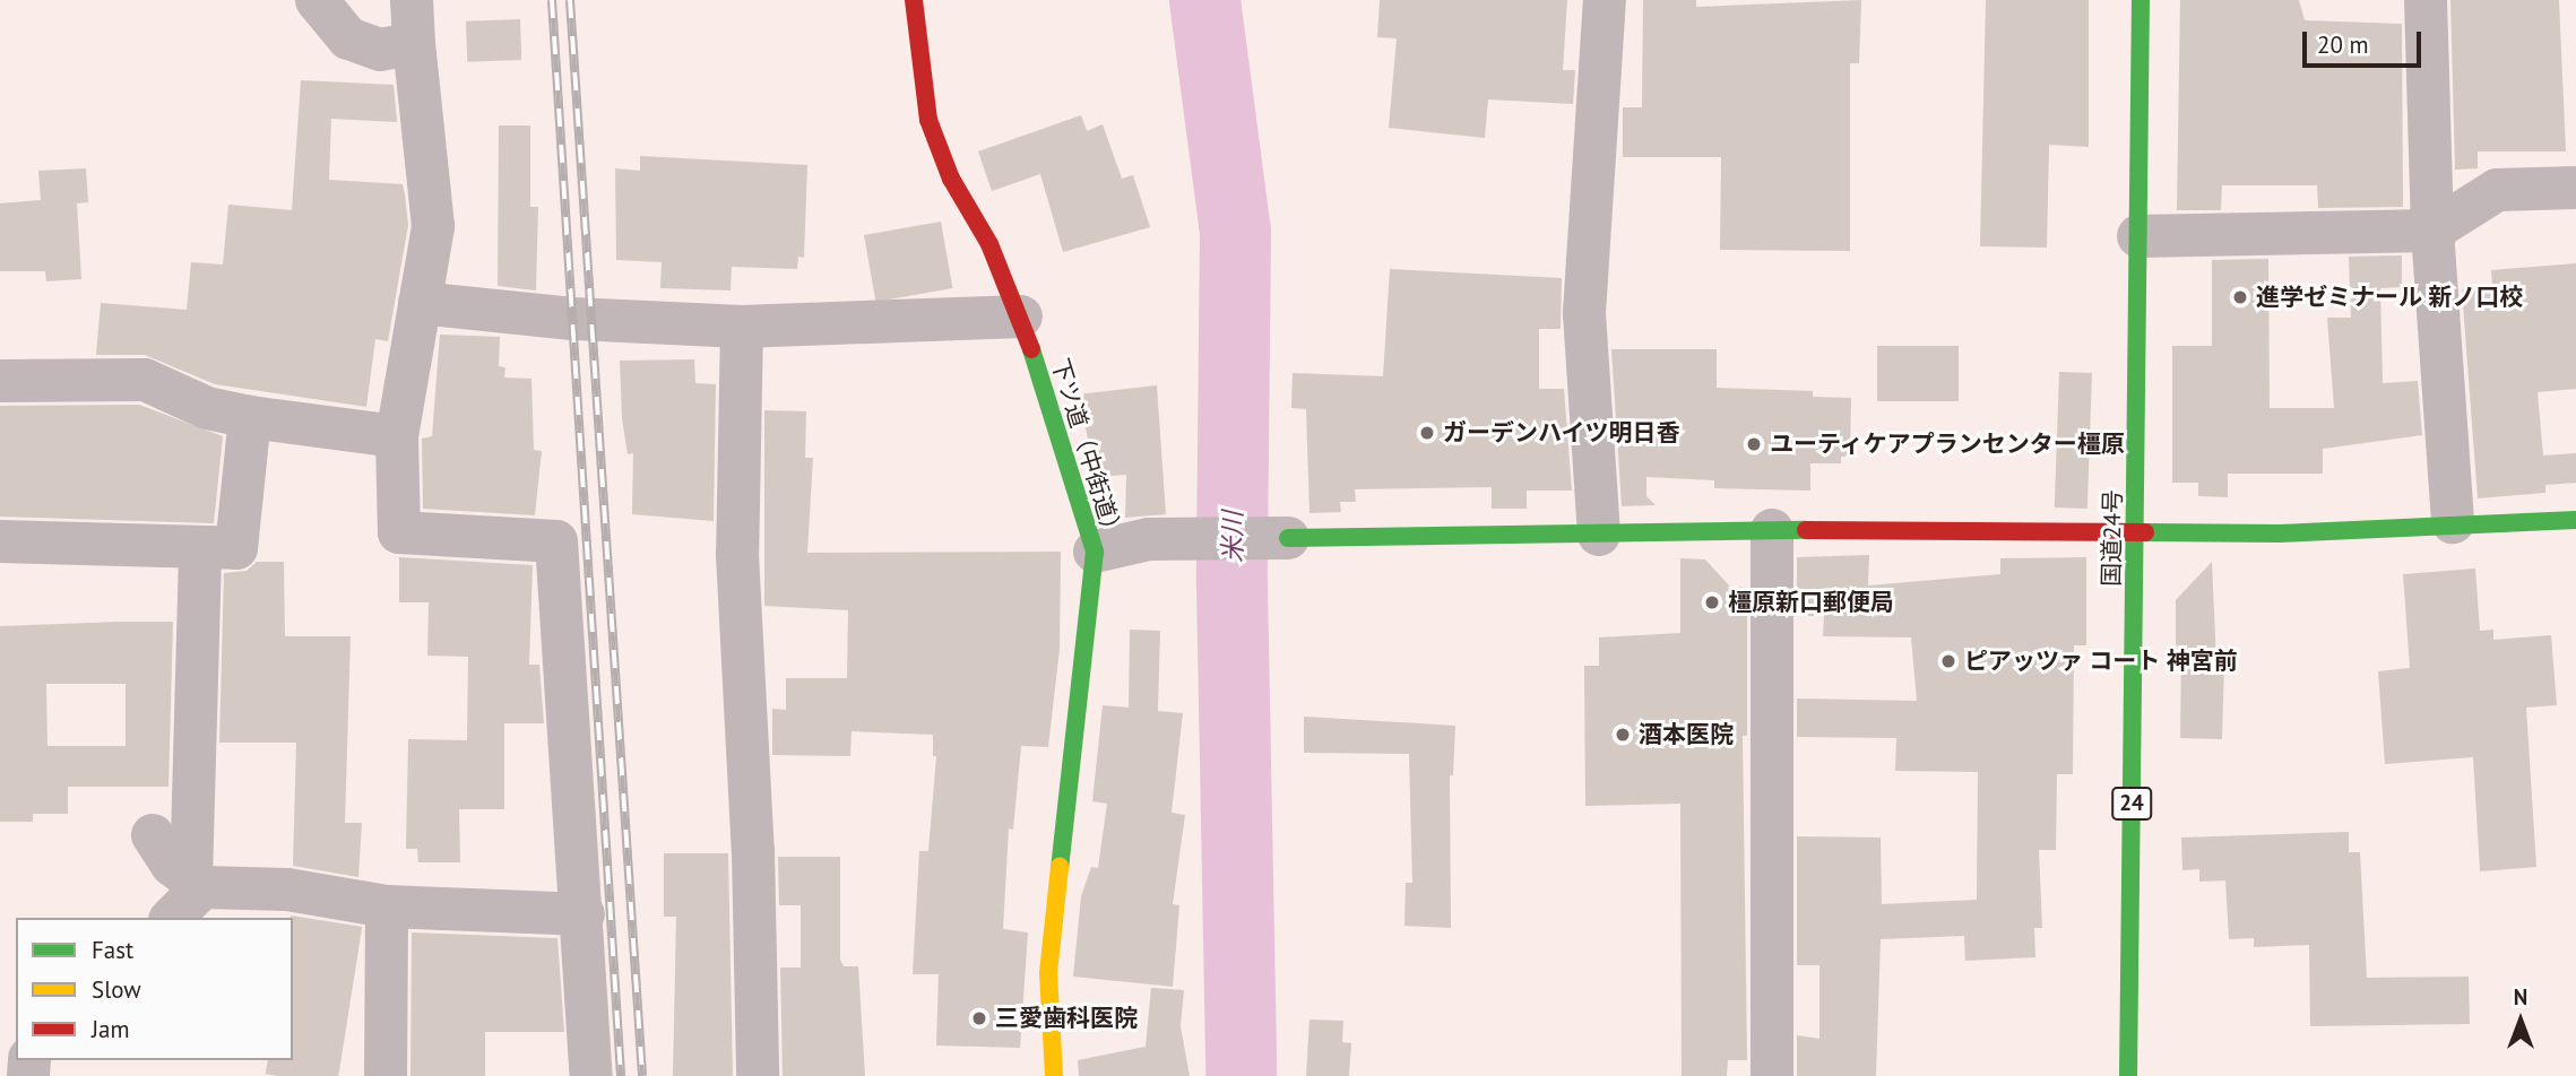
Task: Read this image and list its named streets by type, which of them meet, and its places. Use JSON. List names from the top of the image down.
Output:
{
  "streets": {
    "main road": ["下ツ道（中街道）", "国道24号", "24"]
  },
  "water": ["米川"],
  "places": [
    "進学ゼミナール 新ノ口校",
    "ガーデンハイツ明日香",
    "ユーティケアプランセンター橿原",
    "橿原新口郵便局",
    "ピアッツァ コート 神宮前",
    "酒本医院",
    "三愛歯科医院"
  ],
  "legend": ["Fast", "Slow", "Jam"],
  "scale_bar": "20 m",
  "north": "top"
}
